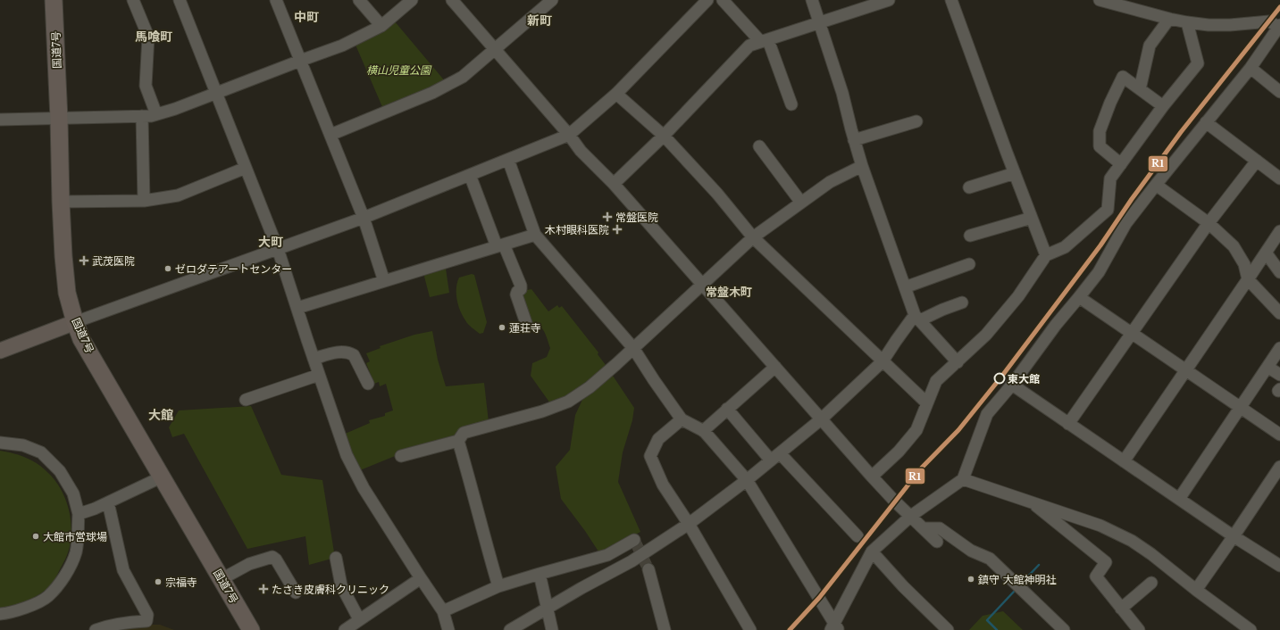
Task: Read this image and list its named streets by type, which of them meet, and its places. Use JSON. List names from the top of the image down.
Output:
{
  "streets": {
    "highway": ["国道7号"]
  },
  "districts": [
    "中町",
    "新町",
    "馬喰町",
    "大町",
    "常盤木町",
    "大館"
  ],
  "parks": ["横山児童公園"],
  "places": {
    "health": [
      "常盤医院",
      "木村眼科医院",
      "武茂医院",
      "たさき皮膚科クリニック"
    ],
    "other": [
      "ゼロダテアートセンター",
      "蓮荘寺",
      "東大館",
      "大館市営球場",
      "鎮守 大館神明社",
      "宗福寺"
    ]
  },
  "lines": ["transit line R1"]
}
